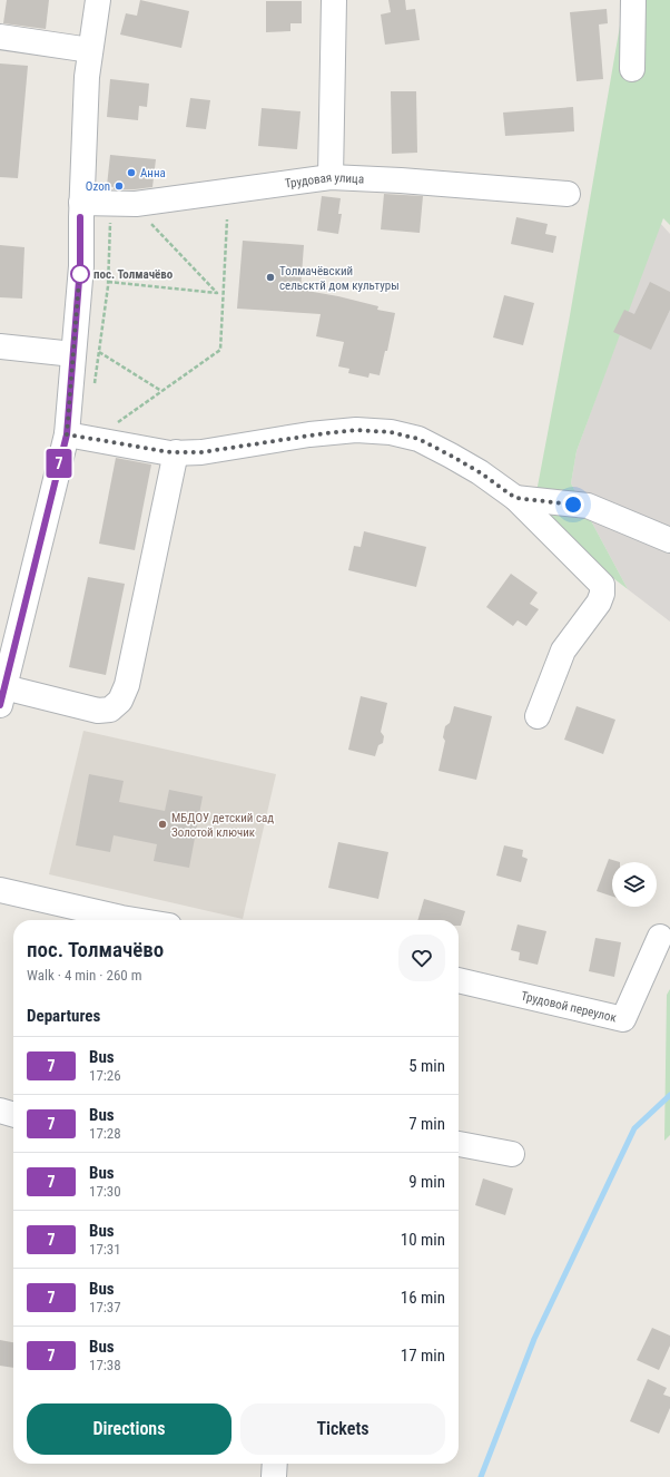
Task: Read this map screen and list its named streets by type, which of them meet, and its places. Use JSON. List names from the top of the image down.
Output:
{
  "streets": {
    "street": ["Трудовая улица", "Трудовой переулок"]
  },
  "places": [
    "Анна",
    "Ozon",
    "пос. Толмачёво",
    "Толмачёвский сельсктй дом культуры",
    "МБДОУ детский сад Золотой ключик"
  ],
  "lines": ["bus line 7"],
  "page": {
    "on_map": "7",
    "heading": [
      ["пос. Толмачёво", "Walk · 4 min · 260 m"],
      "Departures"
    ],
    "list": [
      {
        "mark": "7",
        "name": "Bus",
        "note": "17:26",
        "value": "5 min"
      },
      {
        "mark": "7",
        "name": "Bus",
        "note": "17:28",
        "value": "7 min"
      },
      {
        "mark": "7",
        "name": "Bus",
        "note": "17:30",
        "value": "9 min"
      },
      {
        "mark": "7",
        "name": "Bus",
        "note": "17:31",
        "value": "10 min"
      },
      {
        "mark": "7",
        "name": "Bus",
        "note": "17:37",
        "value": "16 min"
      },
      {
        "mark": "7",
        "name": "Bus",
        "note": "17:38",
        "value": "17 min"
      }
    ],
    "buttons": ["Directions", "Tickets"]
  }
}
